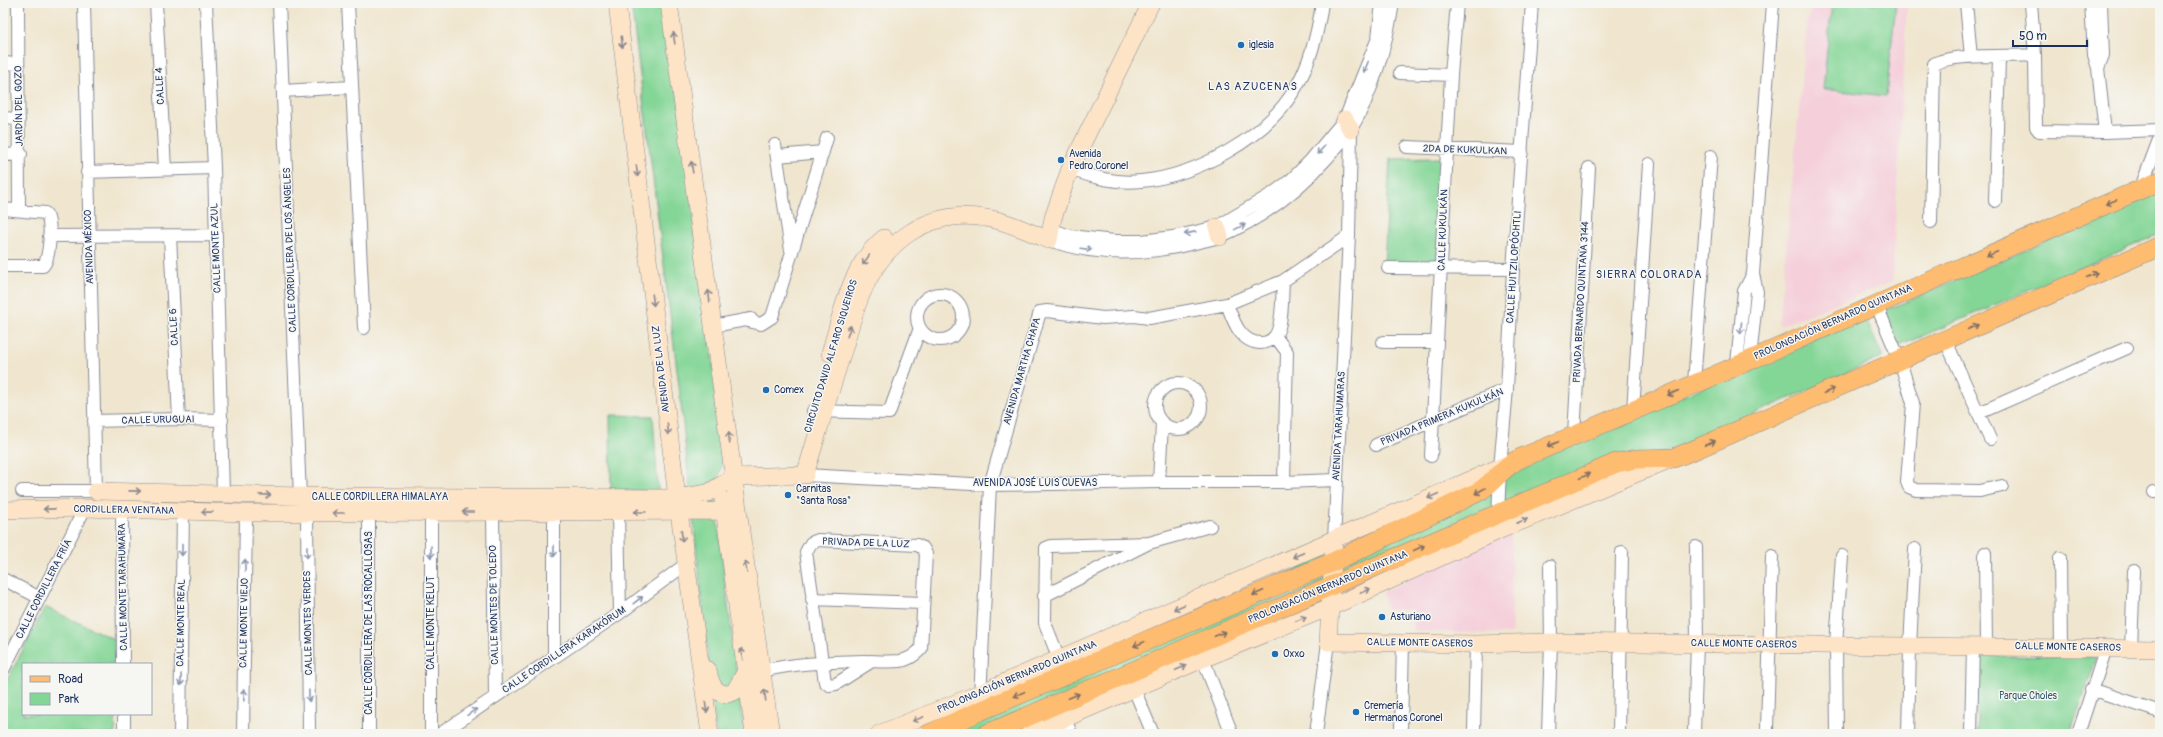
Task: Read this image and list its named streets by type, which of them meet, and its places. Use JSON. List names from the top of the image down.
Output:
{
  "streets": {
    "main road": ["PROLONGACIÓN BERNARDO QUINTANA"],
    "street": [
      "CALLE 4",
      "JARDÍN DEL GOZO",
      "2DA DE KUKULKAN",
      "CALLE KUKULKÁN",
      "AVENIDA MÉXICO",
      "CALLE MONTE AZUL",
      "CALLE CORDILLERA DE LOS ÁNGELES",
      "CALLE HUITZILOPÓCHTLI",
      "PRIVADA BERNARDO QUINTANA 3144",
      "CALLE 6",
      "CIRCUITO DAVID ALFARO SIQUEIROS",
      "AVENIDA DE LA LUZ",
      "AVENIDA MARTHA CHAPA",
      "PRIVADA PRIMERA KUKULKÁN",
      "CALLE URUGUAI",
      "AVENIDA TARAHUMARAS",
      "AVENIDA JOSÉ LUIS CUEVAS",
      "CALLE CORDILLERA HIMALAYA",
      "CORDILLERA VENTANA",
      "PRIVADA DE LA LUZ",
      "CALLE MONTE TARAHUMARA",
      "CALLE CORDILLERA FRÍA",
      "CALLE MONTES DE TOLEDO",
      "CALLE MONTE REAL",
      "CALLE MONTE VIEJO",
      "CALLE MONTES VERDES",
      "CALLE CORDILLERA DE LAS ROCALLOSAS",
      "CALLE MONTE KELUT",
      "CALLE MONTE CASEROS",
      "CALLE CORDILLERA KARAKÓRUM"
    ]
  },
  "crossings": [
    ["2DA DE KUKULKAN", "CALLE KUKULKÁN"],
    ["2DA DE KUKULKAN", "CALLE HUITZILOPÓCHTLI"],
    ["CALLE KUKULKÁN", "PRIVADA PRIMERA KUKULKÁN"],
    ["AVENIDA MÉXICO", "CALLE URUGUAI"],
    ["AVENIDA MÉXICO", "CALLE CORDILLERA HIMALAYA"],
    ["CALLE MONTE AZUL", "CALLE URUGUAI"],
    ["CALLE MONTE AZUL", "CALLE CORDILLERA HIMALAYA"],
    ["CALLE CORDILLERA DE LOS ÁNGELES", "CALLE CORDILLERA HIMALAYA"],
    ["CALLE HUITZILOPÓCHTLI", "PROLONGACIÓN BERNARDO QUINTANA"],
    ["CALLE HUITZILOPÓCHTLI", "PRIVADA PRIMERA KUKULKÁN"],
    ["PRIVADA BERNARDO QUINTANA 3144", "PROLONGACIÓN BERNARDO QUINTANA"],
    ["PROLONGACIÓN BERNARDO QUINTANA", "AVENIDA MARTHA CHAPA"],
    ["PROLONGACIÓN BERNARDO QUINTANA", "AVENIDA TARAHUMARAS"],
    ["CALLE 6", "CALLE URUGUAI"],
    ["CIRCUITO DAVID ALFARO SIQUEIROS", "AVENIDA TARAHUMARAS"],
    ["CIRCUITO DAVID ALFARO SIQUEIROS", "AVENIDA JOSÉ LUIS CUEVAS"],
    ["AVENIDA DE LA LUZ", "CALLE CORDILLERA HIMALAYA"],
    ["AVENIDA DE LA LUZ", "CALLE CORDILLERA KARAKÓRUM"],
    ["AVENIDA MARTHA CHAPA", "AVENIDA TARAHUMARAS"],
    ["AVENIDA MARTHA CHAPA", "AVENIDA JOSÉ LUIS CUEVAS"],
    ["AVENIDA TARAHUMARAS", "AVENIDA JOSÉ LUIS CUEVAS"],
    ["AVENIDA TARAHUMARAS", "CALLE MONTE CASEROS"],
    ["AVENIDA JOSÉ LUIS CUEVAS", "CALLE CORDILLERA HIMALAYA"],
    ["CALLE CORDILLERA HIMALAYA", "CORDILLERA VENTANA"],
    ["CALLE CORDILLERA HIMALAYA", "CALLE MONTES DE TOLEDO"],
    ["CALLE CORDILLERA HIMALAYA", "CALLE MONTE VIEJO"],
    ["CALLE CORDILLERA HIMALAYA", "CALLE MONTES VERDES"],
    ["CALLE CORDILLERA HIMALAYA", "CALLE CORDILLERA DE LAS ROCALLOSAS"],
    ["CALLE CORDILLERA HIMALAYA", "CALLE MONTE KELUT"],
    ["CORDILLERA VENTANA", "CALLE MONTE TARAHUMARA"],
    ["CORDILLERA VENTANA", "CALLE CORDILLERA FRÍA"],
    ["CORDILLERA VENTANA", "CALLE MONTE REAL"],
    ["CORDILLERA VENTANA", "CALLE MONTE VIEJO"],
    ["CALLE MONTES DE TOLEDO", "CALLE CORDILLERA KARAKÓRUM"]
  ],
  "one_way": [
    "CORDILLERA VENTANA",
    "CALLE MONTE REAL",
    "CALLE MONTE VIEJO",
    "CALLE MONTES VERDES",
    "CALLE MONTE KELUT",
    "CALLE CORDILLERA KARAKÓRUM"
  ],
  "districts": ["LAS AZUCENAS", "SIERRA COLORADA"],
  "parks": ["Parque Choles"],
  "places": [
    "iglesia",
    "Avenida Pedro Coronel",
    "Comex",
    "Carnitas \"Santa Rosa\"",
    "Asturiano",
    "Oxxo",
    "Cremería Hermanos Coronel"
  ],
  "legend": ["Road", "Park"],
  "scale_bar": "50 m"
}
